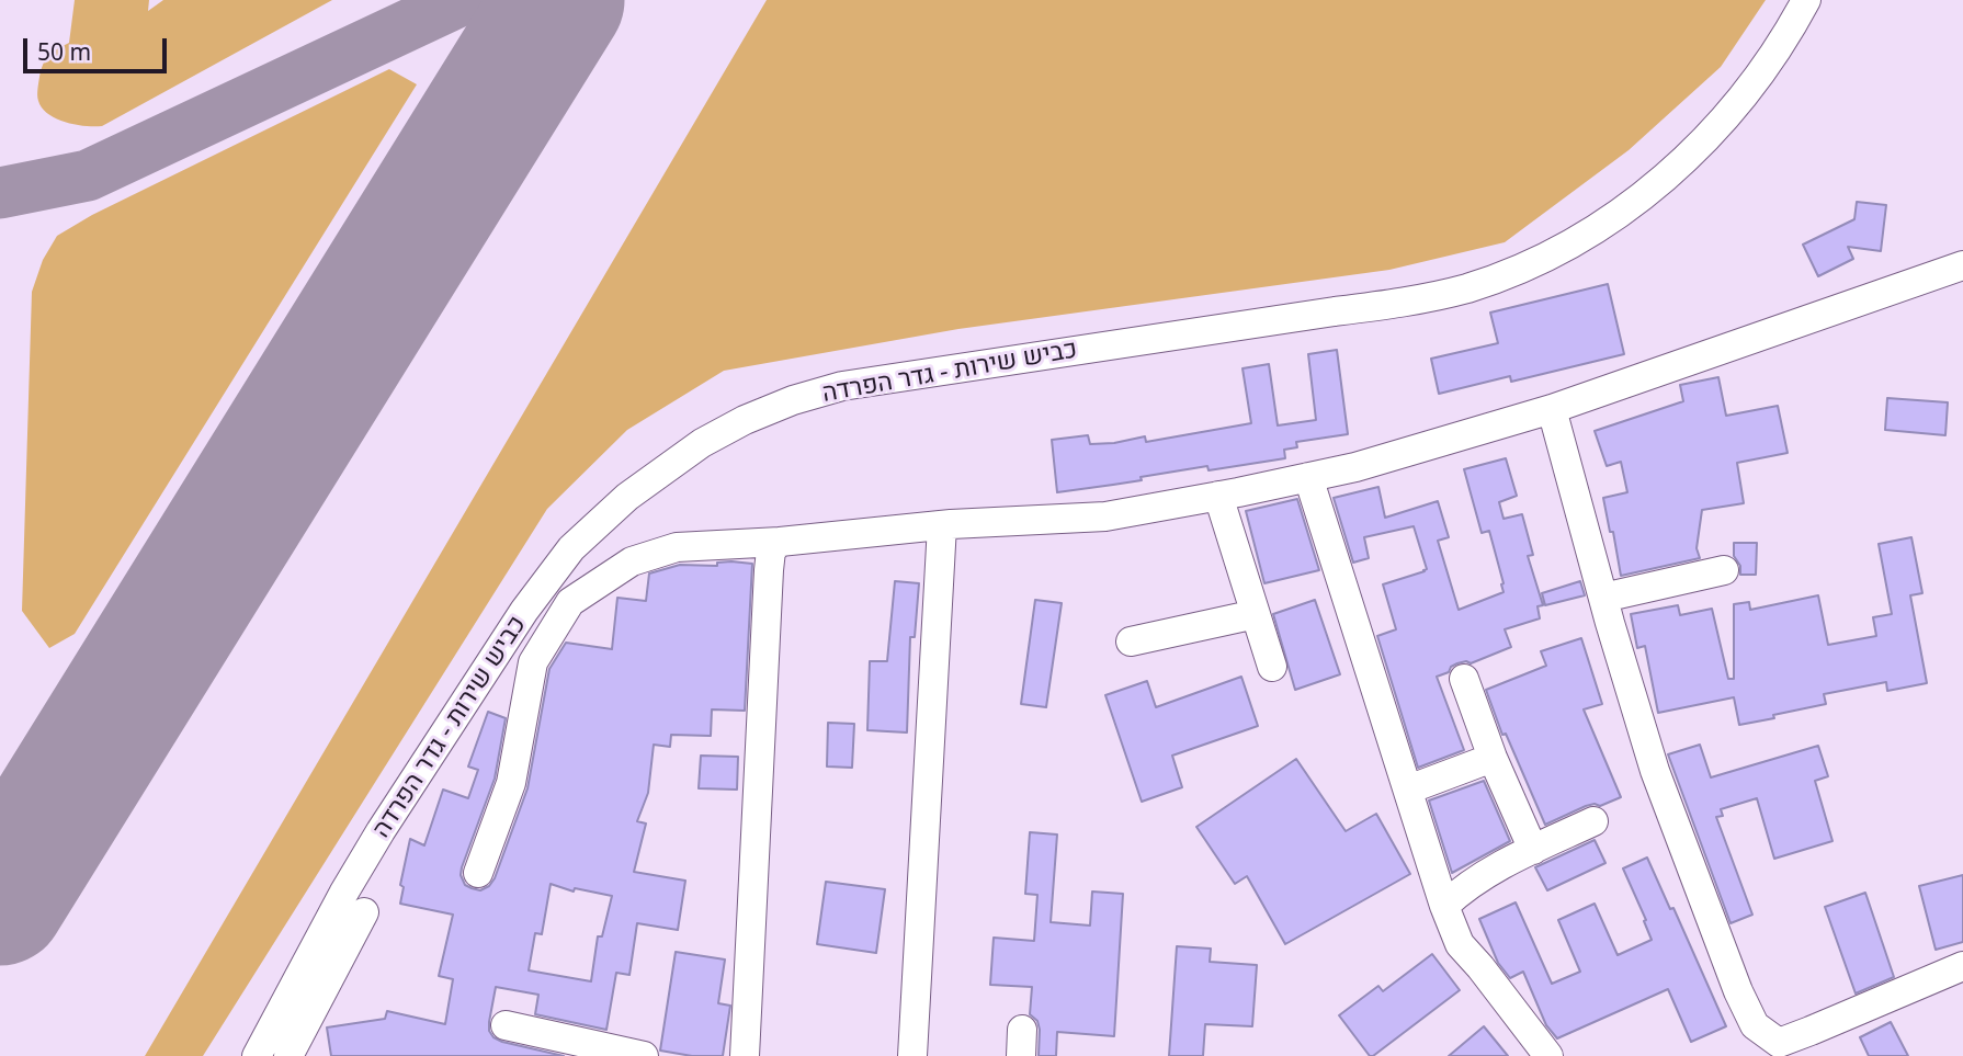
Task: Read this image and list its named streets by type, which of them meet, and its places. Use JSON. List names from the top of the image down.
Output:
{
  "streets": {
    "street": ["כביש שירות - גדר הפרדה"]
  },
  "scale_bar": "50 m"
}
